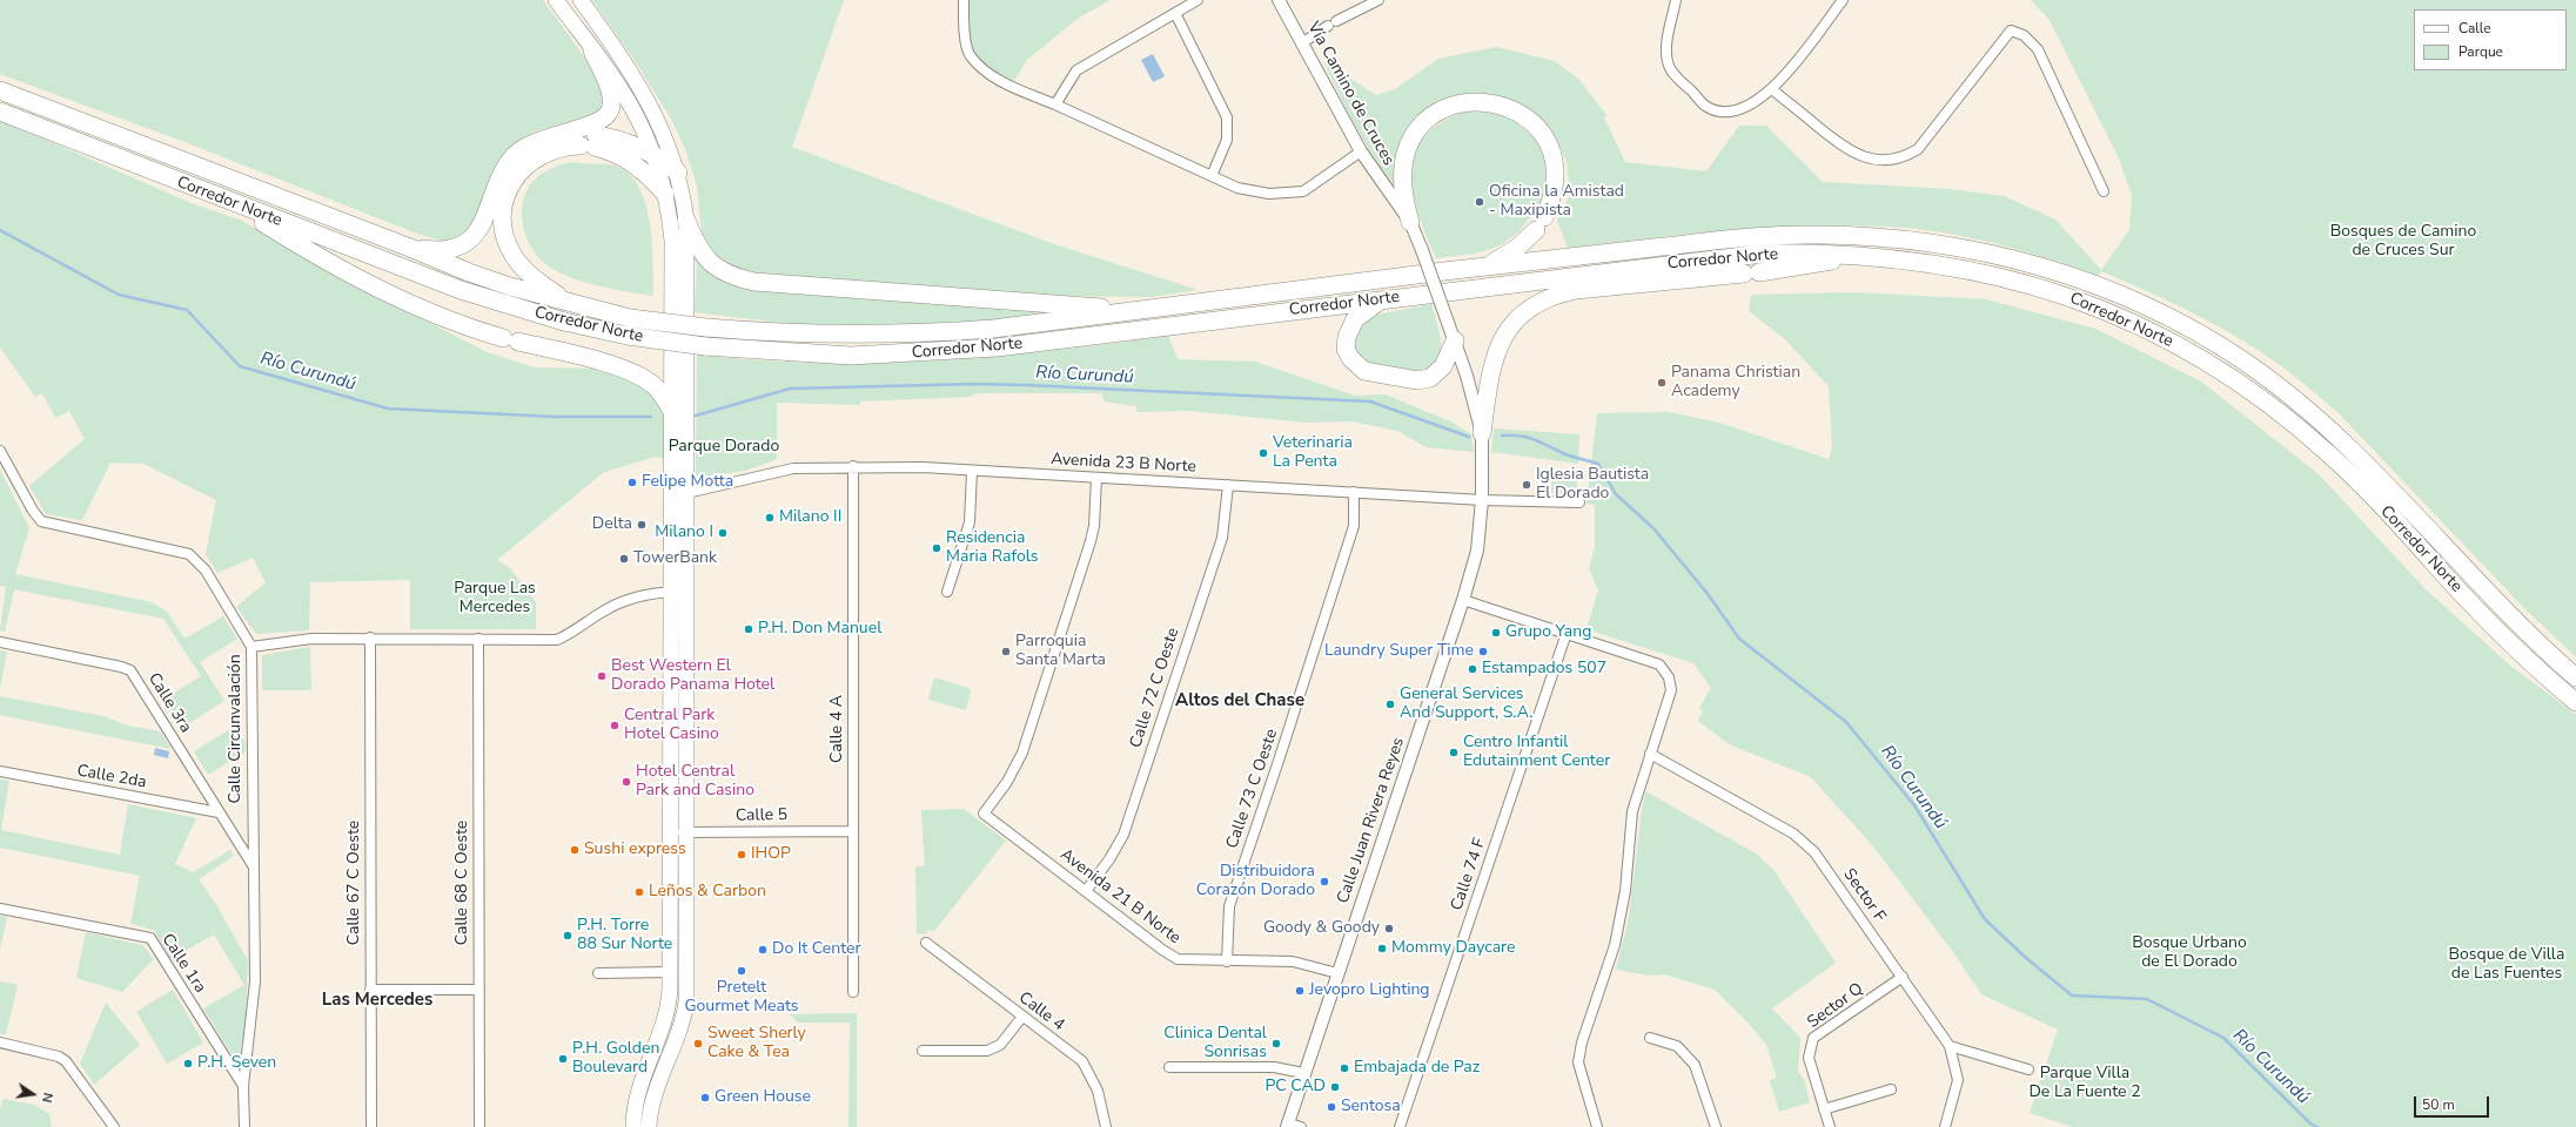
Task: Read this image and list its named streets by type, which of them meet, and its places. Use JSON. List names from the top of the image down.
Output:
{
  "streets": {
    "highway": ["Corredor Norte"],
    "street": [
      "Vía Camino de Cruces",
      "Avenida 23 B Norte",
      "Calle 72 C Oeste",
      "Calle 3ra",
      "Calle Circunvalación",
      "Calle 4 A",
      "Calle 2da",
      "Calle 73 C Oeste",
      "Calle 5",
      "Calle Juan Rivera Reyes",
      "Calle 74 F",
      "Calle 67 C Oeste",
      "Calle 68 C Oeste",
      "Sector F",
      "Avenida 21 B Norte",
      "Calle 1ra",
      "Sector Q",
      "Calle 4"
    ]
  },
  "crossings": [
    ["Vía Camino de Cruces", "Calle Juan Rivera Reyes"],
    ["Avenida 23 B Norte", "Calle 72 C Oeste"],
    ["Avenida 23 B Norte", "Calle 4 A"],
    ["Avenida 23 B Norte", "Calle 73 C Oeste"],
    ["Avenida 23 B Norte", "Calle Juan Rivera Reyes"],
    ["Avenida 23 B Norte", "Avenida 21 B Norte"],
    ["Calle 72 C Oeste", "Avenida 21 B Norte"],
    ["Calle 3ra", "Calle Circunvalación"],
    ["Calle 3ra", "Calle 2da"],
    ["Calle Circunvalación", "Calle 1ra"],
    ["Calle 4 A", "Calle 5"],
    ["Calle 73 C Oeste", "Avenida 21 B Norte"],
    ["Calle Juan Rivera Reyes", "Avenida 21 B Norte"],
    ["Sector F", "Sector Q"]
  ],
  "districts": ["Altos del Chase", "Las Mercedes"],
  "water": ["Río Curundú"],
  "parks": [
    "Bosques de Camino de Cruces Sur",
    "Parque Dorado",
    "Parque Las Mercedes",
    "Bosque Urbano de El Dorado",
    "Bosque de Villa de Las Fuentes",
    "Parque Villa De La Fuente 2"
  ],
  "places": [
    "Oficina la Amistad - Maxipista",
    "Panama Christian Academy",
    "Veterinaria La Penta",
    "Felipe Motta",
    "Iglesia Bautista El Dorado",
    "Milano II",
    "Delta",
    "Milano I",
    "Residencia Maria Rafols",
    "TowerBank",
    "P.H. Don Manuel",
    "Grupo Yang",
    "Parroquia Santa Marta",
    "Laundry Super Time",
    "Estampados 507",
    "Best Western El Dorado Panama Hotel",
    "General Services And Support, S.A.",
    "Central Park Hotel Casino",
    "Centro Infantil Edutainment Center",
    "Hotel Central Park and Casino",
    "Sushi express",
    "IHOP",
    "Distribuidora Corazón Dorado",
    "Leños & Carbon",
    "Goody & Goody",
    "P.H. Torre 88 Sur Norte",
    "Mommy Daycare",
    "Do It Center",
    "Pretelt Gourmet Meats",
    "Jevopro Lighting",
    "Sweet Sherly Cake & Tea",
    "Clinica Dental Sonrisas",
    "P.H. Golden Boulevard",
    "P.H. Seven",
    "Embajada de Paz",
    "PC CAD",
    "Green House",
    "Sentosa"
  ],
  "legend": ["Calle", "Parque"],
  "scale_bar": "50 m",
  "north": "right"
}
